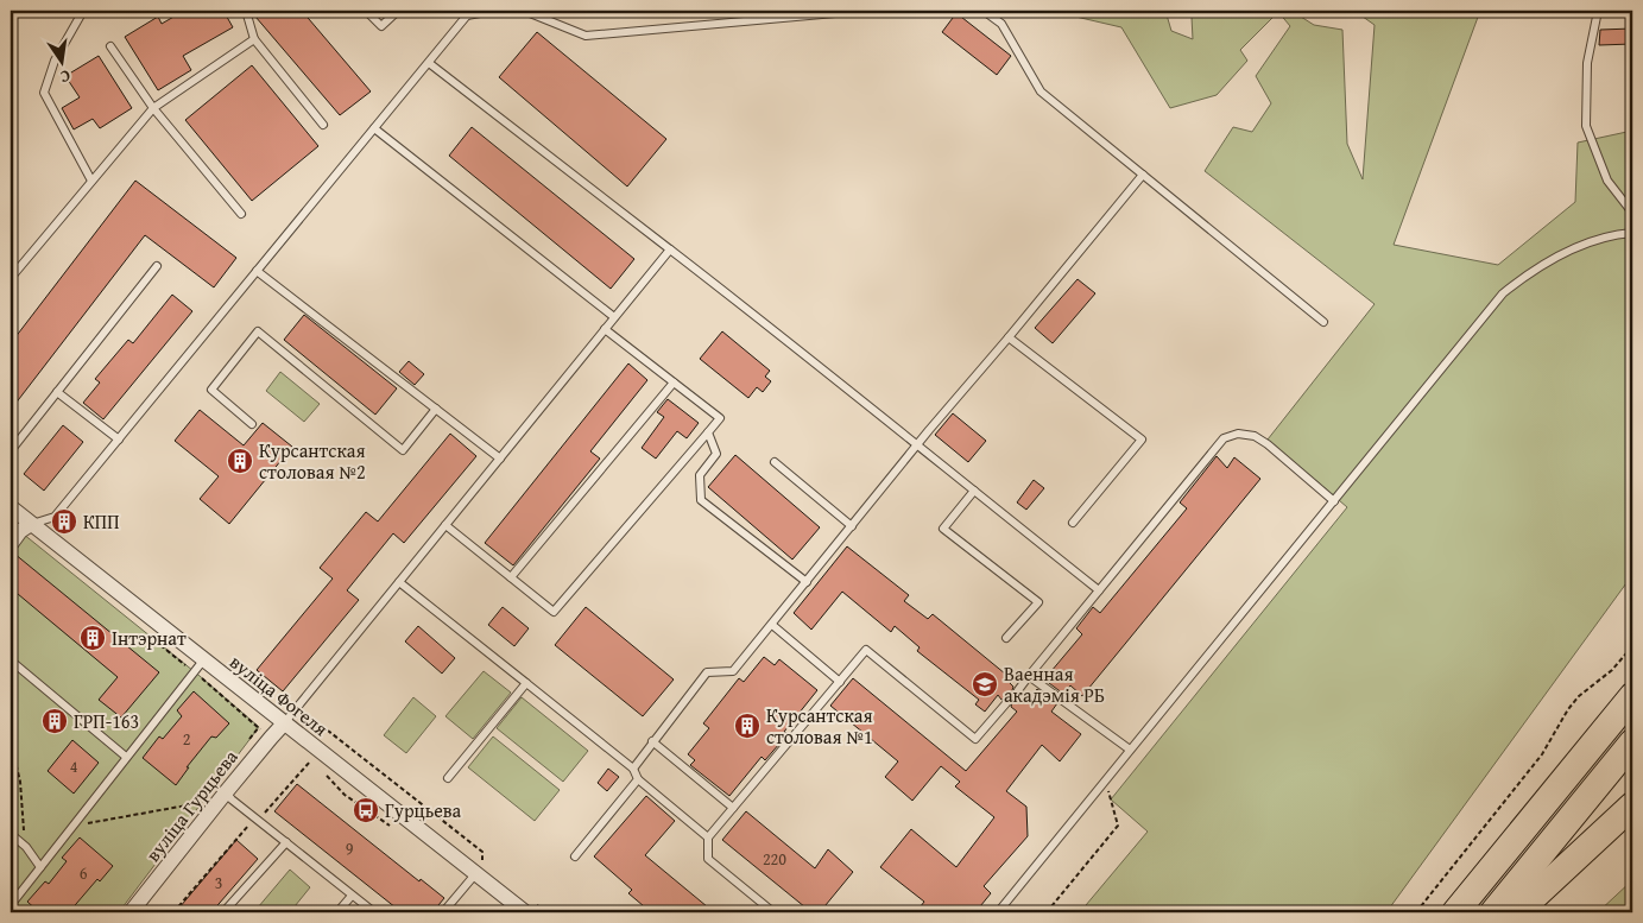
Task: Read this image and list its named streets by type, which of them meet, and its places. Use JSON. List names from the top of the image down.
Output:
{
  "streets": {
    "street": ["вуліца Фогеля", "вуліца Гурцьева"]
  },
  "crossings": [
    ["вуліца Фогеля", "вуліца Гурцьева"]
  ],
  "places": {
    "building": [
      "Курсантская столовая №2",
      "КПП",
      "Інтэрнат",
      "ГРП-163",
      "Курсантская столовая №1"
    ],
    "school or university": ["Ваенная акадэмія РБ"],
    "bus stop": ["Гурцьева"]
  },
  "house_numbers": [
    "2",
    "4",
    "9",
    "220",
    "6",
    "3"
  ],
  "north": "bottom"
}
